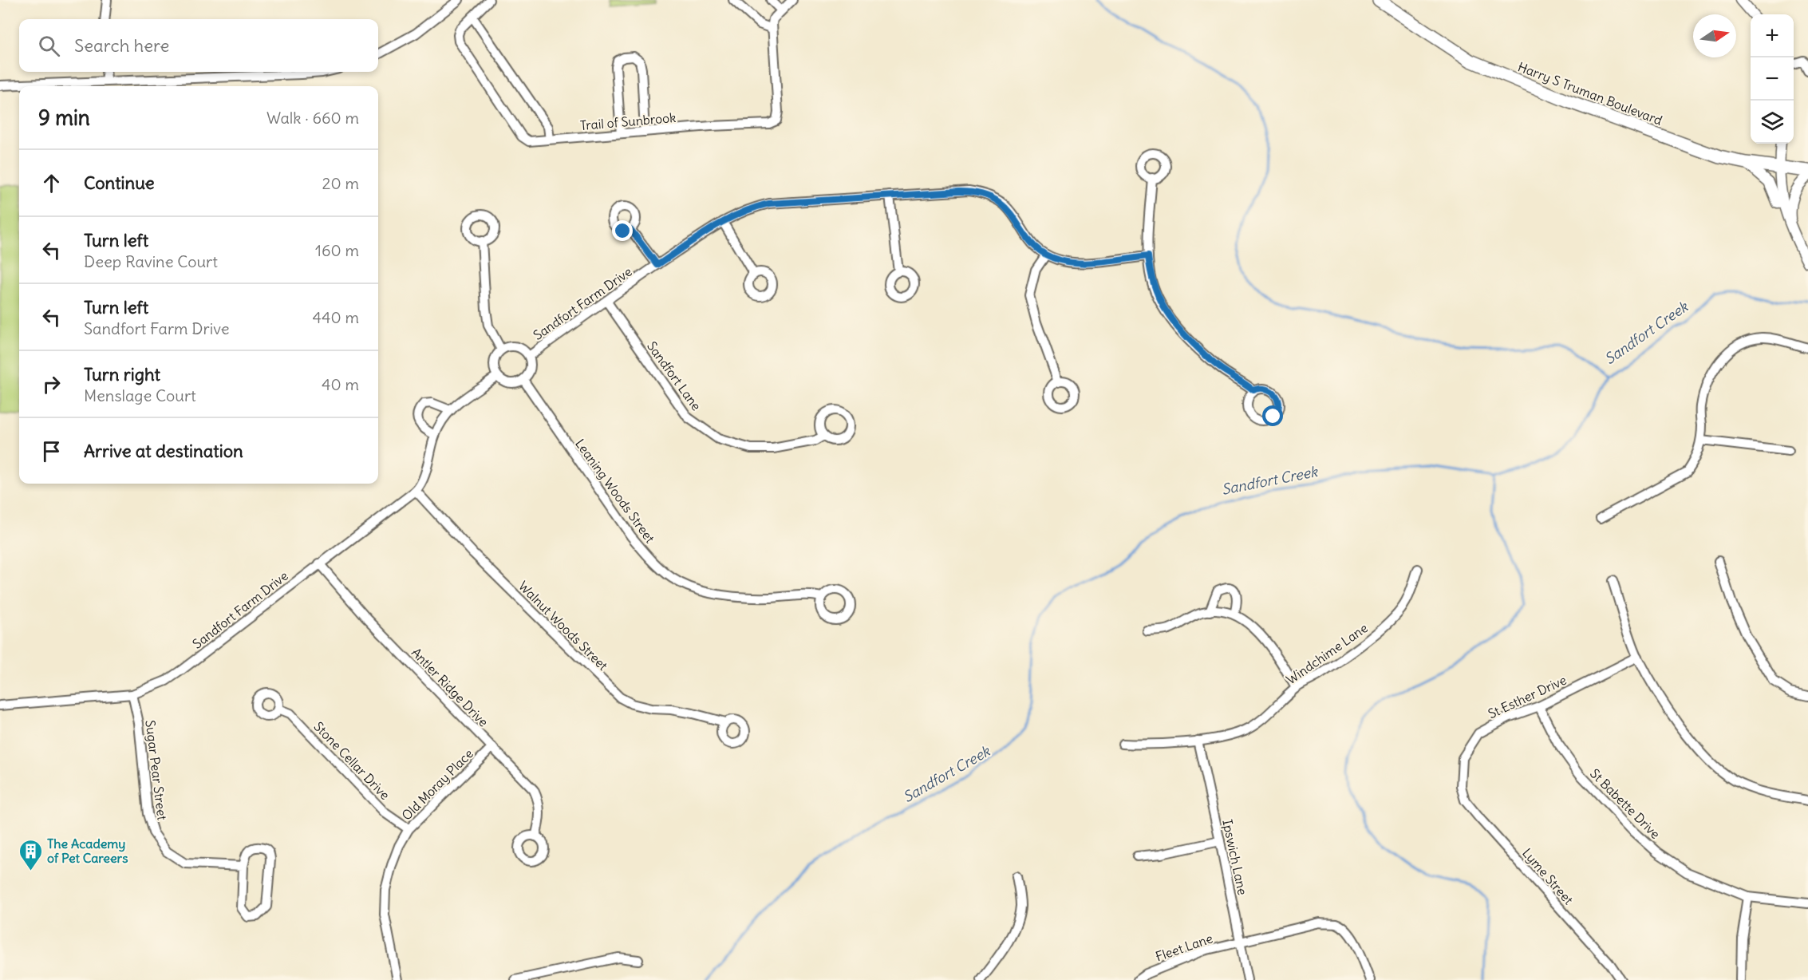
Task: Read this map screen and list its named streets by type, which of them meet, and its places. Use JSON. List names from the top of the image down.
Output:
{
  "streets": {
    "main road": ["Harry S Truman Boulevard"],
    "street": [
      "Trail of Sunbrook",
      "Sandfort Farm Drive",
      "Sandfort Lane",
      "Leaning Woods Street",
      "Walnut Woods Street",
      "Windchime Lane",
      "Antler Ridge Drive",
      "St Esther Drive",
      "Stone Cellar Drive",
      "Sugar Pear Street",
      "Old Moray Place",
      "St Babette Drive",
      "Ipswich Lane",
      "Lyme Street",
      "Fleet Lane"
    ]
  },
  "crossings": [
    ["Sandfort Farm Drive", "Sandfort Lane"],
    ["Sandfort Farm Drive", "Leaning Woods Street"],
    ["Sandfort Farm Drive", "Walnut Woods Street"],
    ["Sandfort Farm Drive", "Antler Ridge Drive"],
    ["Sandfort Farm Drive", "Sugar Pear Street"],
    ["Windchime Lane", "Ipswich Lane"],
    ["Antler Ridge Drive", "Old Moray Place"],
    ["St Esther Drive", "St Babette Drive"],
    ["St Esther Drive", "Lyme Street"],
    ["Stone Cellar Drive", "Old Moray Place"],
    ["Ipswich Lane", "Fleet Lane"]
  ],
  "water": ["Sandfort Creek"],
  "places": {
    "building": ["The Academy of Pet Careers"]
  },
  "north": "right",
  "page": {
    "map_buttons": ["+", "−"],
    "search": "Search here",
    "heading": ["9 min", "Walk · 660 m"],
    "list": [
      ["Continue", "20 m"],
      ["Turn left", "Deep Ravine Court", "160 m"],
      ["Turn left", "Sandfort Farm Drive", "440 m"],
      ["Turn right", "Menslage Court", "40 m"],
      "Arrive at destination"
    ]
  }
}
